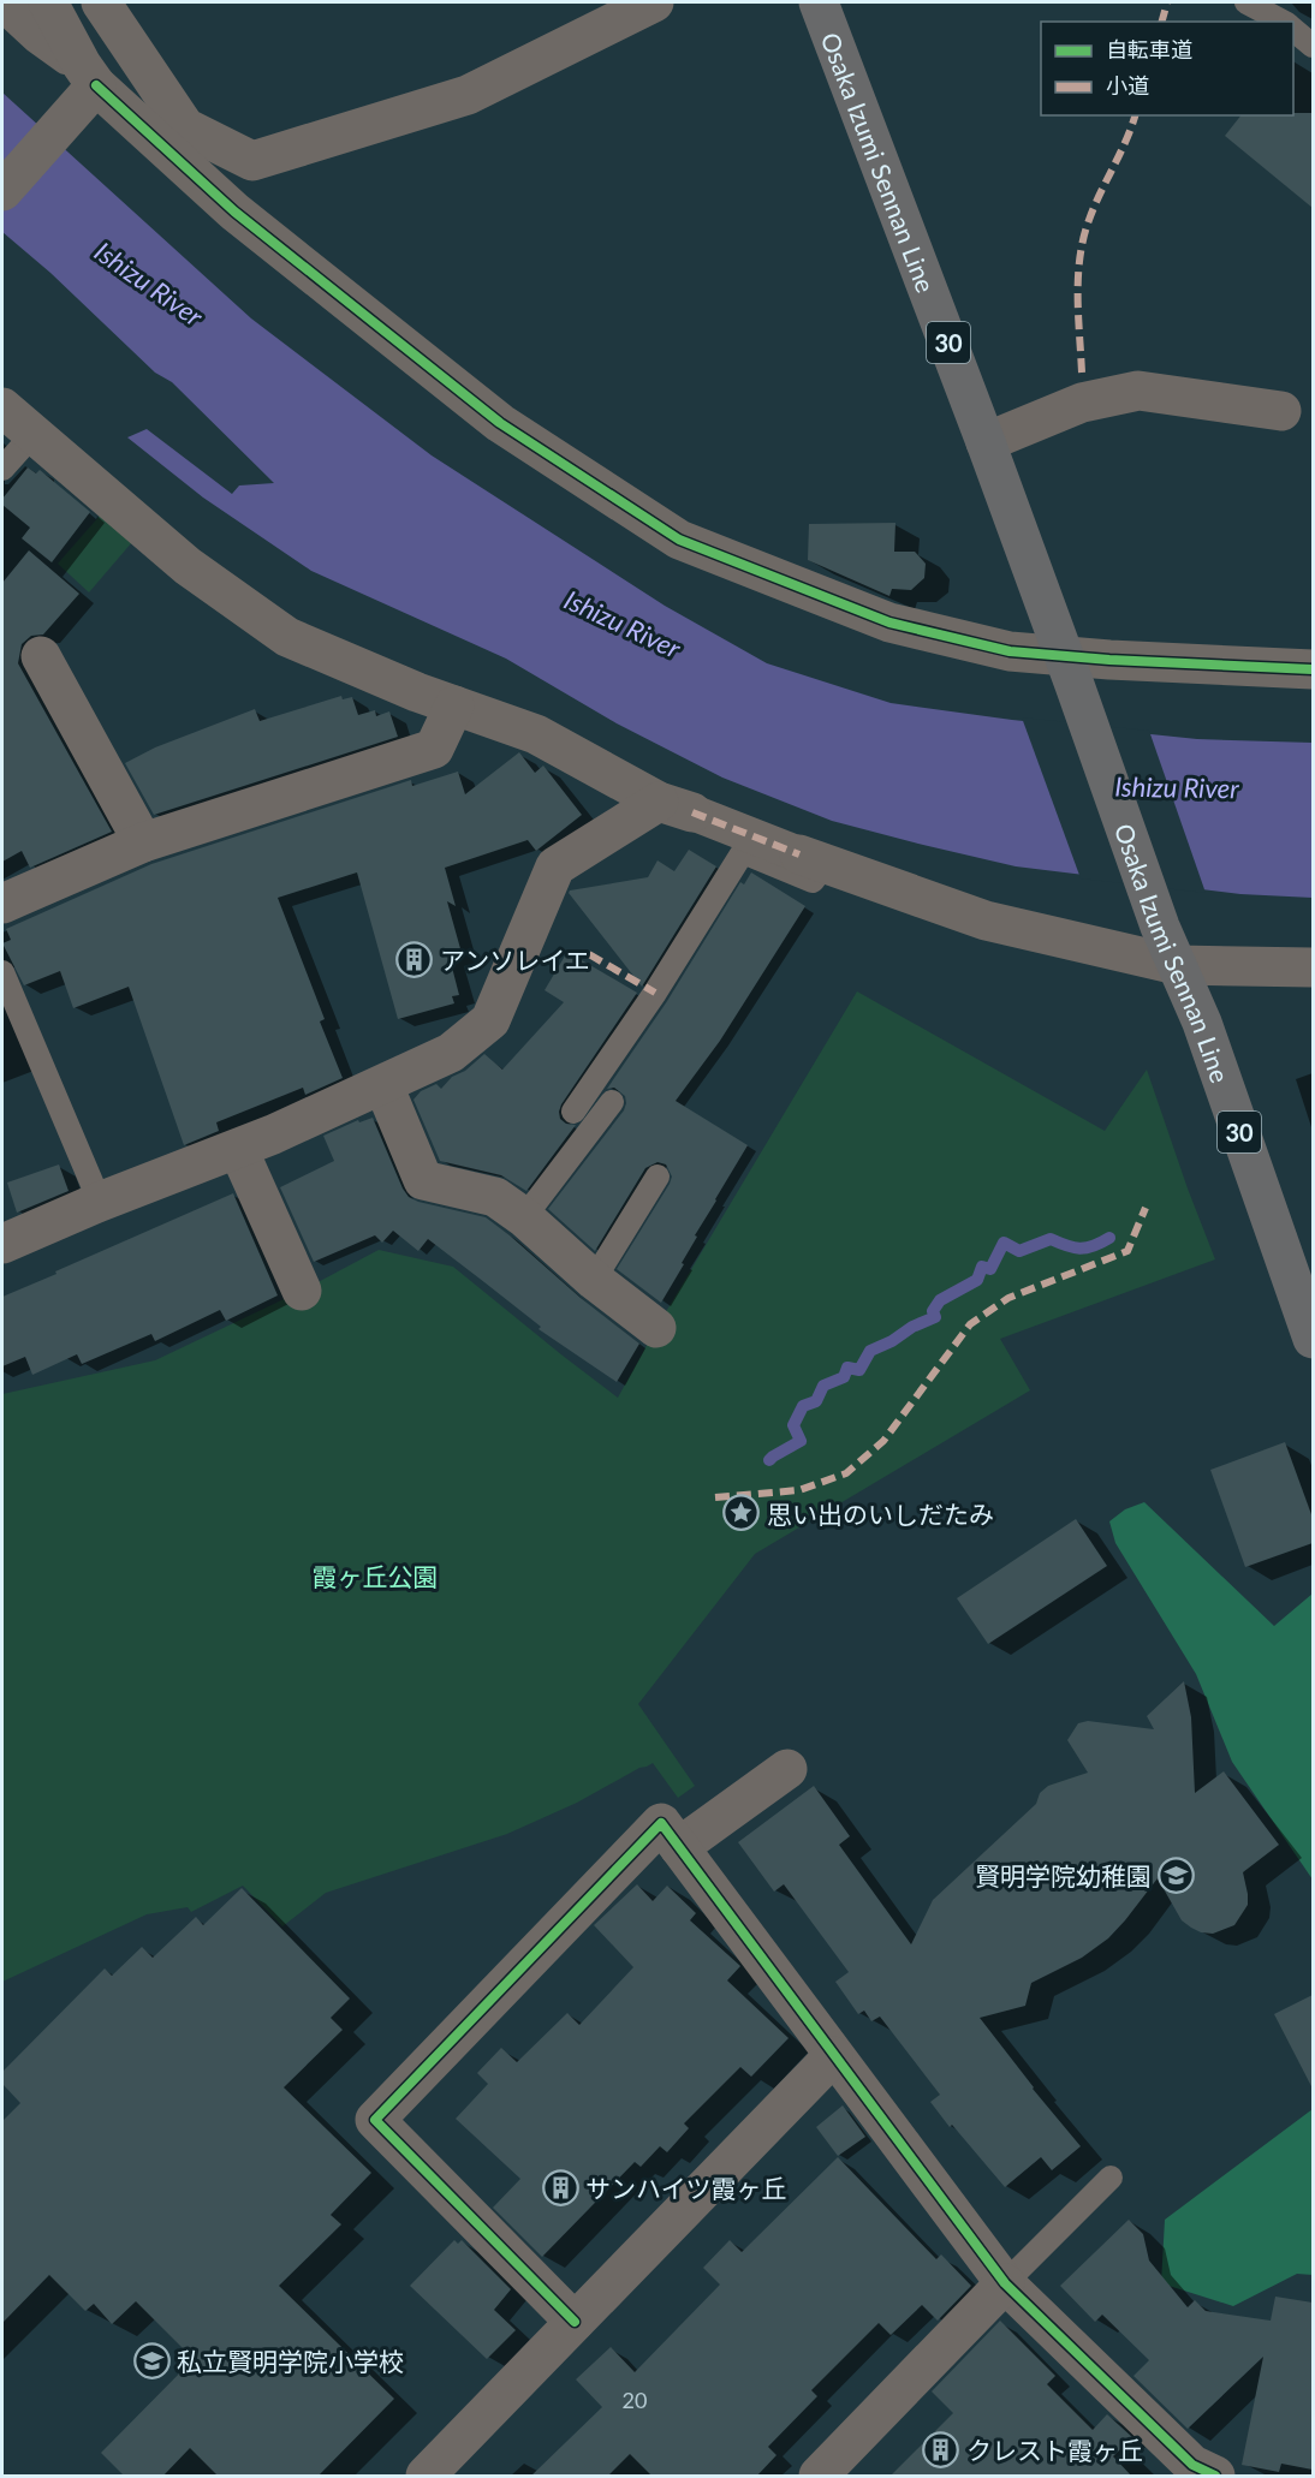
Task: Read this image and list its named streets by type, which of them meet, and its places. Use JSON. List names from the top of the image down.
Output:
{
  "streets": {
    "main road": ["Osaka Izumi Sennan Line", "30"]
  },
  "water": ["Ishizu River"],
  "parks": ["霞ヶ丘公園"],
  "places": {
    "building": ["アンソレイエ", "サンハイツ霞ヶ丘", "クレスト霞ヶ丘"],
    "place": ["思い出のいしだたみ"],
    "school or university": ["賢明学院幼稚園", "私立賢明学院小学校"]
  },
  "house_numbers": ["20"],
  "legend": ["自転車道", "小道"]
}
